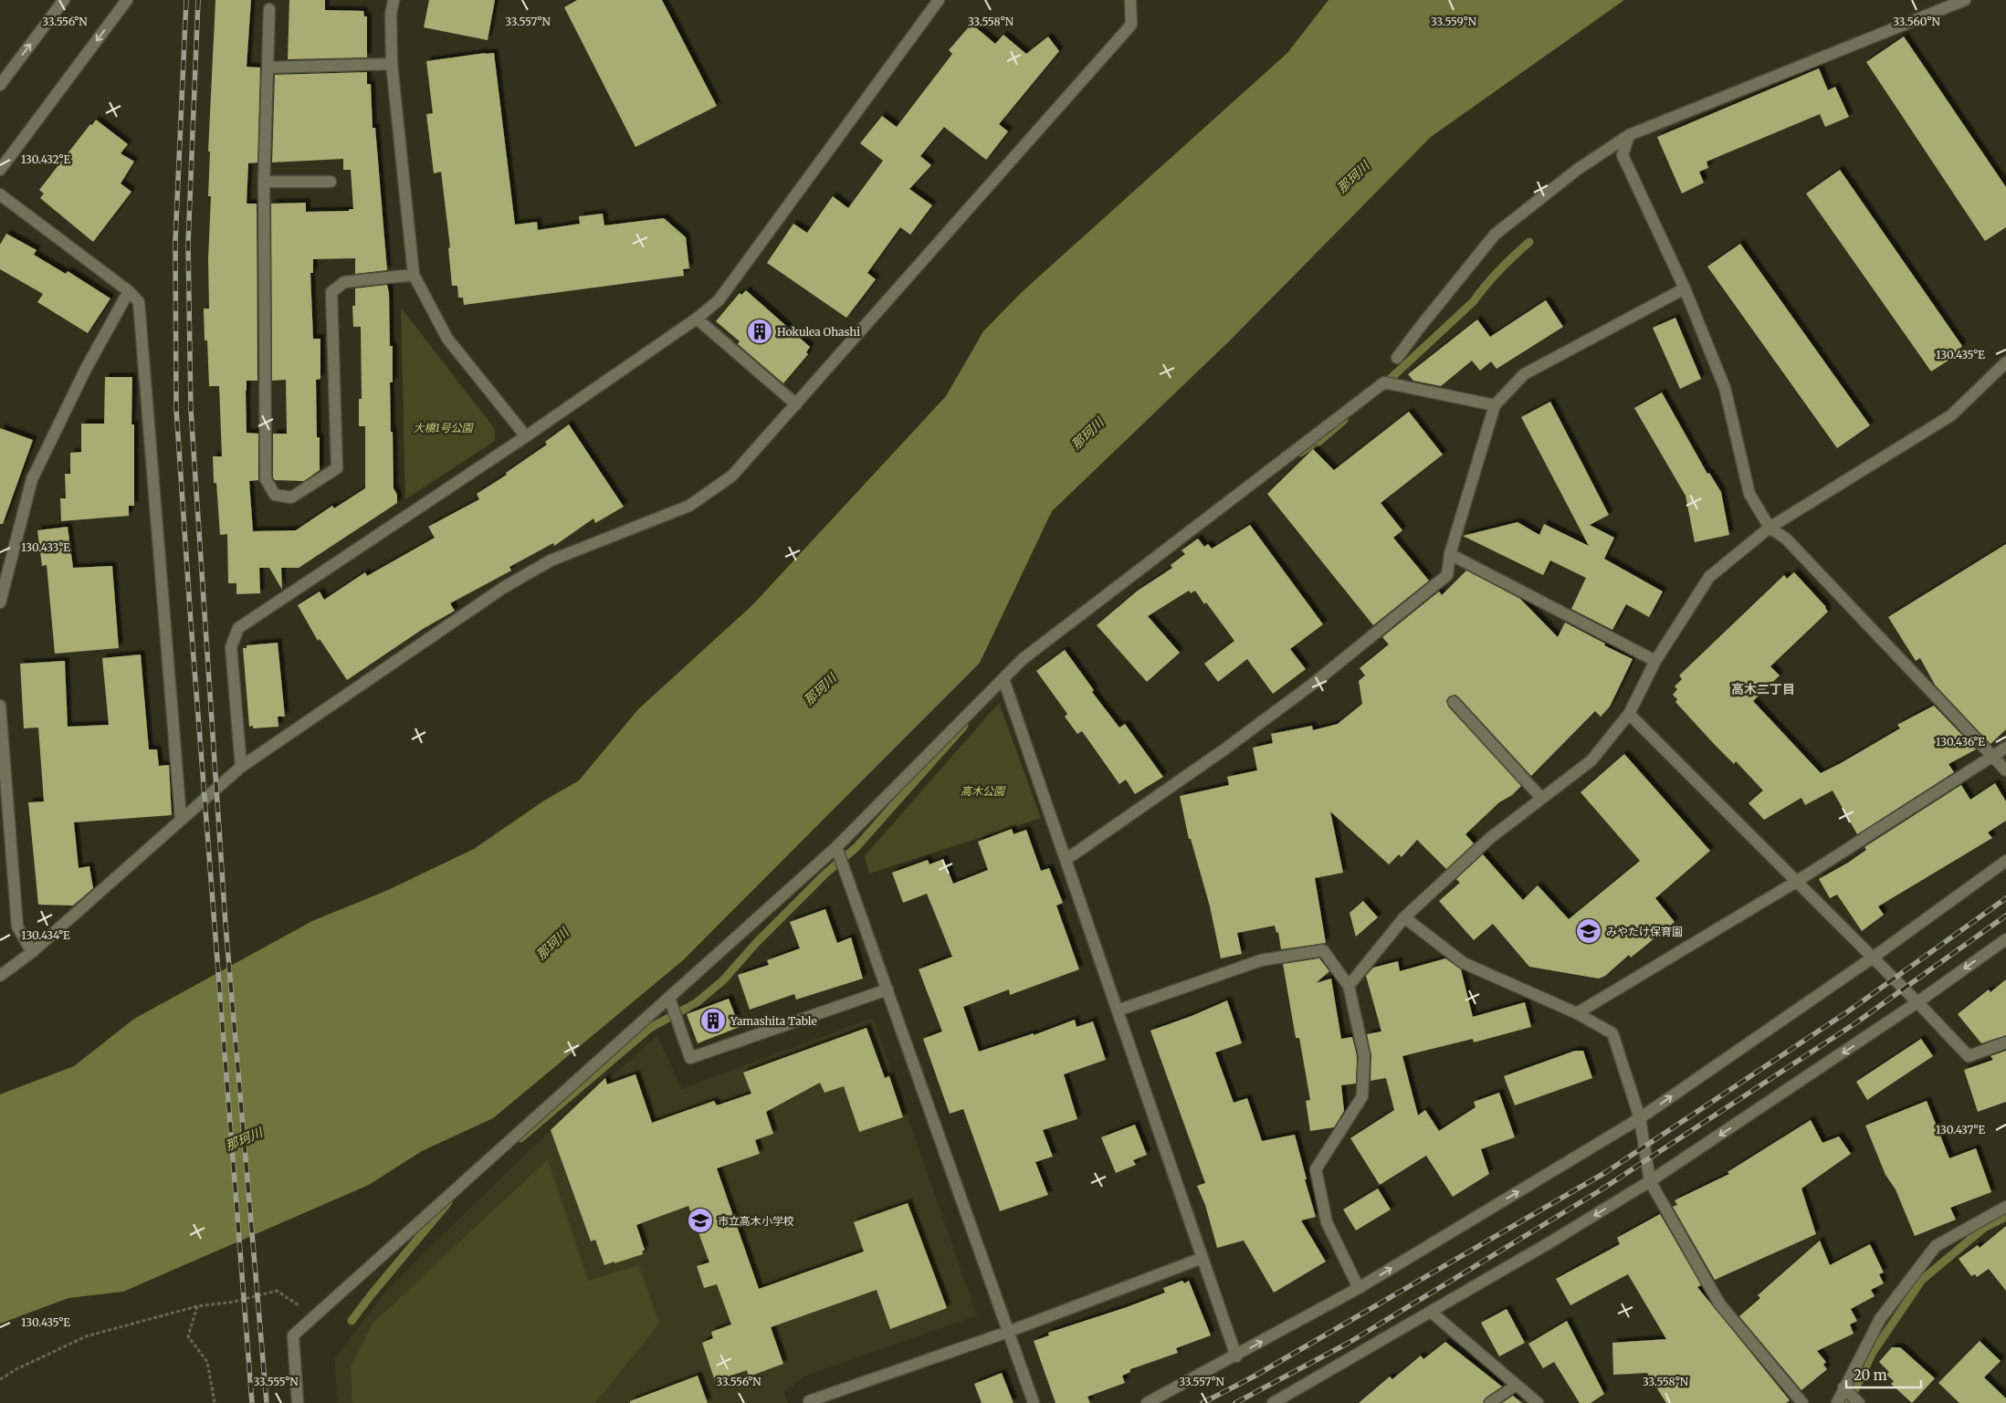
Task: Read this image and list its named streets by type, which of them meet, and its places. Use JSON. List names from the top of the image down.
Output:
{
  "districts": ["高木二丁目"],
  "water": ["那珂川"],
  "parks": ["大橋1号公園", "高木公園"],
  "places": {
    "building": ["Hokulea Ohashi", "Yamashita Table"],
    "school or university": ["みやたけ保育園", "市立高木小学校"]
  },
  "scale_bar": "20 m",
  "coordinates": [
    "33.556°N",
    "33.557°N",
    "33.558°N",
    "33.560°N",
    "33.559°N",
    "130.432°E",
    "130.435°E",
    "130.433°E",
    "130.436°E",
    "130.434°E",
    "130.437°E",
    "33.555°N"
  ]
}
